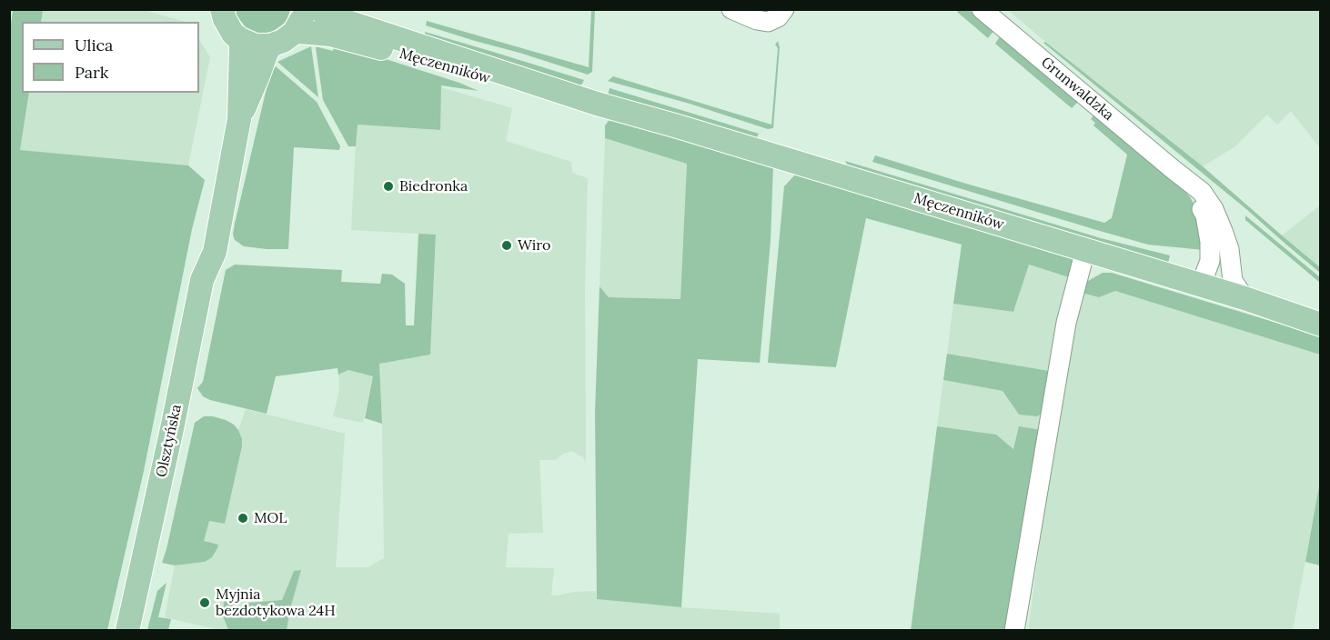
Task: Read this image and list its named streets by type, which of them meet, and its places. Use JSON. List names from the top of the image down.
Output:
{
  "streets": {
    "main road": ["Męczenników", "Olsztyńska"],
    "street": ["Grunwaldzka"]
  },
  "crossings": [
    ["Męczenników", "Grunwaldzka"]
  ],
  "places": [
    "Biedronka",
    "Wiro",
    "MOL",
    "Myjnia bezdotykowa 24H"
  ],
  "legend": ["Ulica", "Park"]
}
